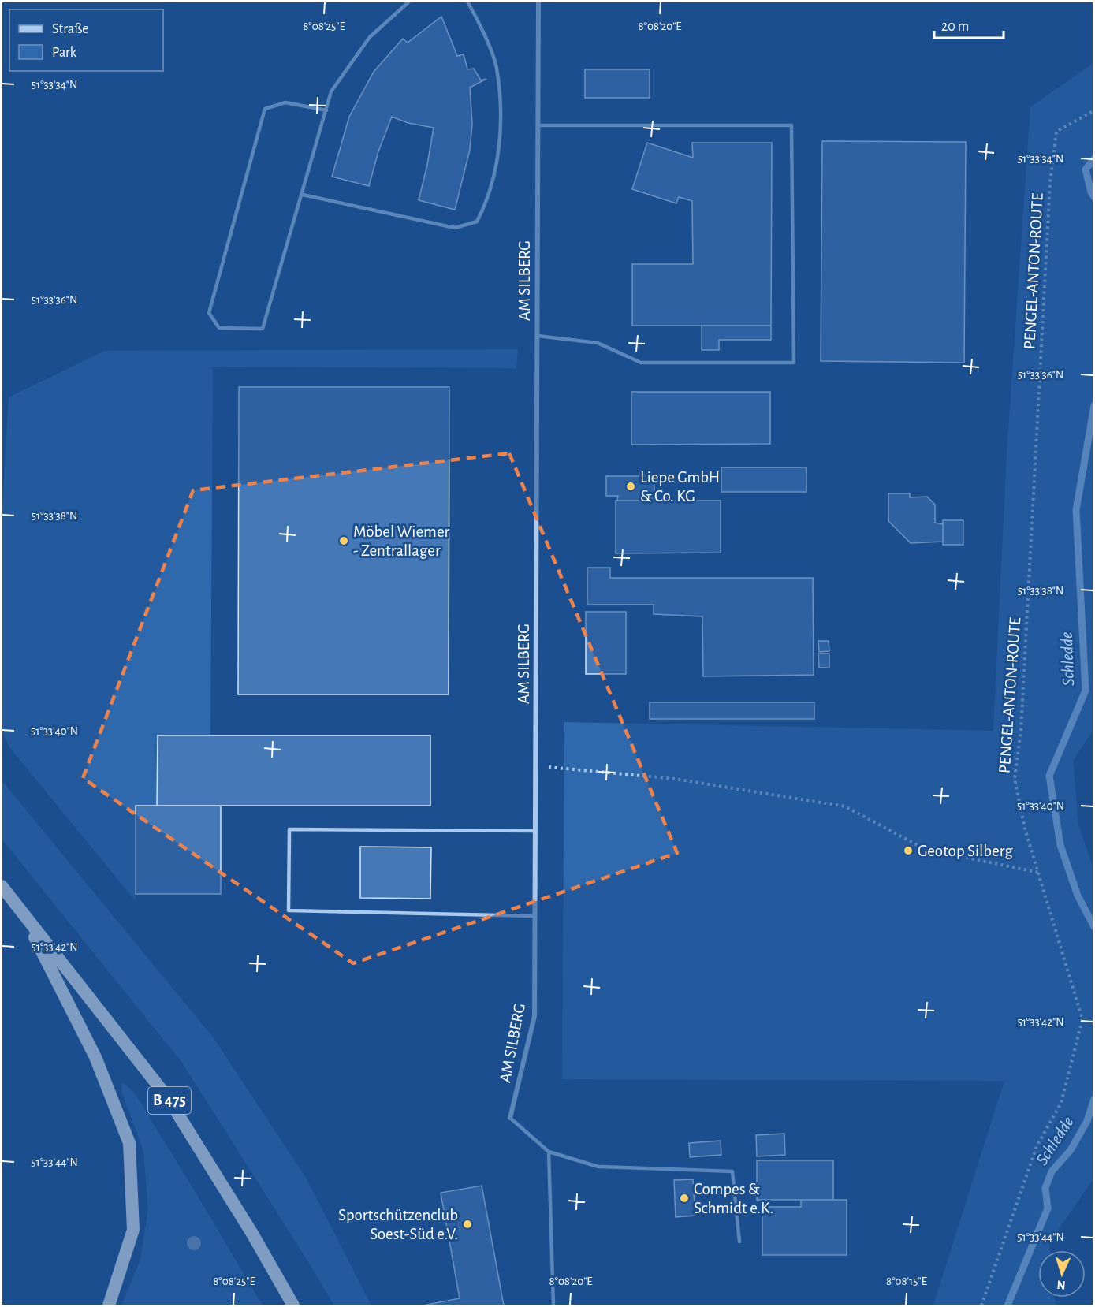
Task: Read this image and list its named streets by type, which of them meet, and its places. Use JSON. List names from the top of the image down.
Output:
{
  "streets": {
    "highway": ["B 475"],
    "street": ["AM SILBERG"],
    "path": ["PENGEL-ANTON-ROUTE"]
  },
  "water": ["Schledde"],
  "places": [
    "Liepe GmbH & Co. KG",
    "Möbel Wiemer - Zentrallager",
    "Geotop Silberg",
    "Compes & Schmidt e.K.",
    "Sportschützenclub Soest-Süd e.V."
  ],
  "legend": ["Straße", "Park"],
  "scale_bar": "20 m",
  "north": "bottom",
  "coordinates": [
    "8°08'25\"E",
    "8°08'20\"E",
    "51°33'34\"N",
    "51°33'36\"N",
    "51°33'38\"N",
    "51°33'40\"N",
    "51°33'42\"N",
    "51°33'44\"N",
    "8°08'15\"E"
  ]
}
